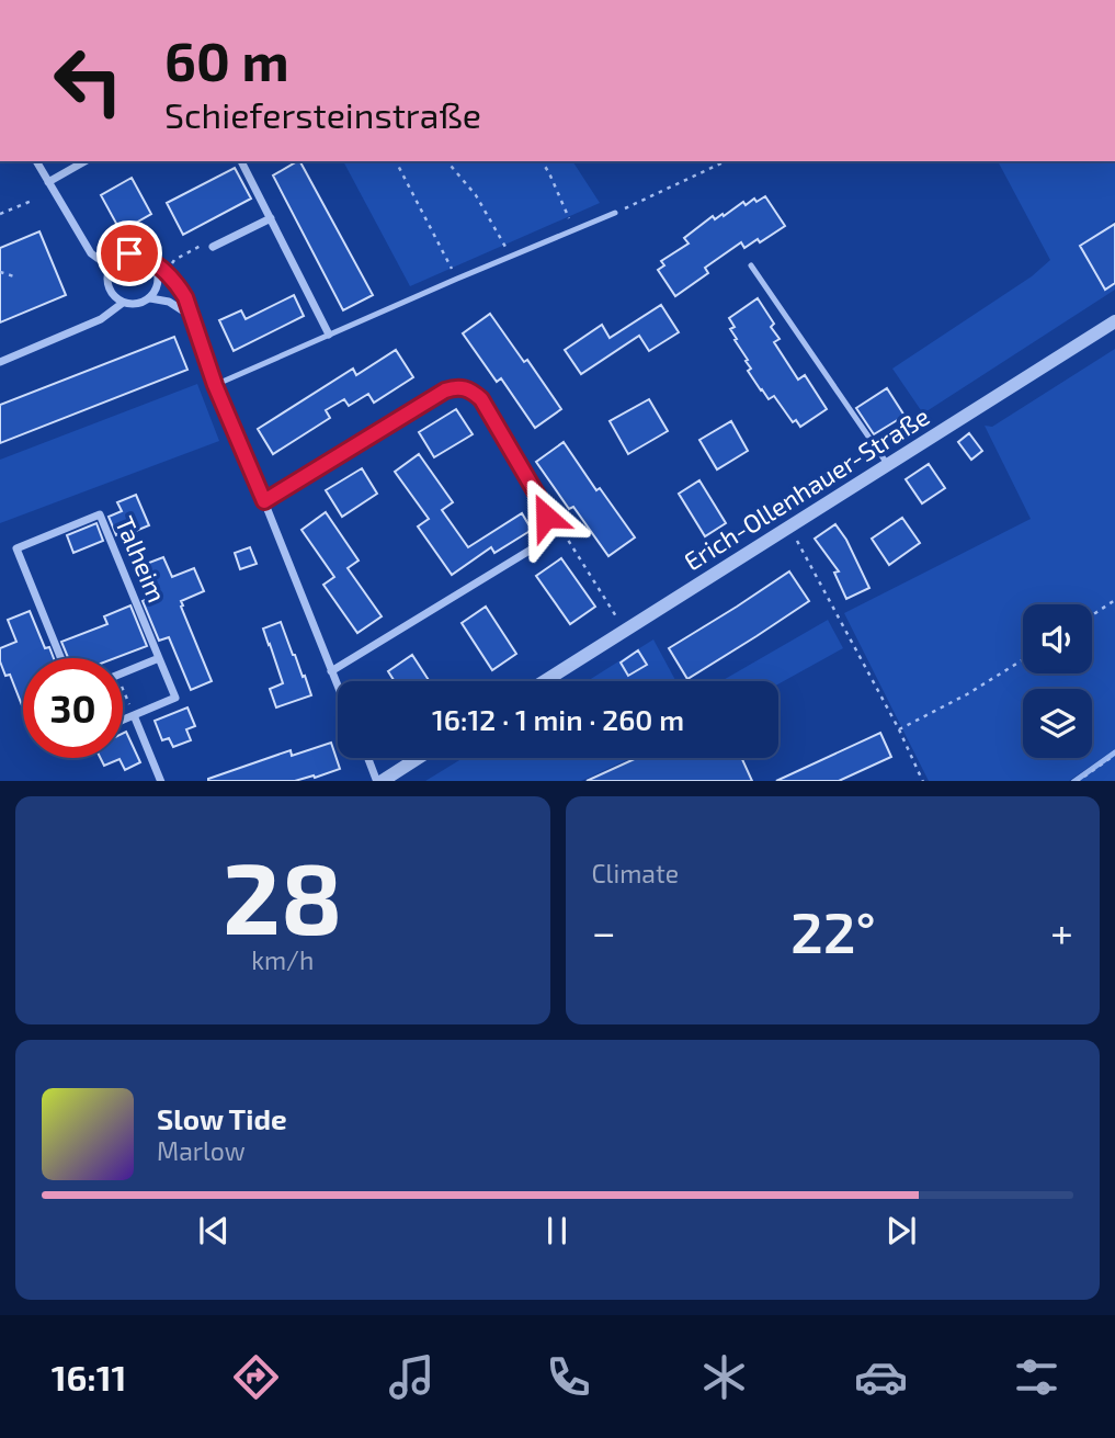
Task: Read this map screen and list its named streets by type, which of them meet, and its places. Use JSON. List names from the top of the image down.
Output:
{
  "streets": {
    "street": ["Erich-Ollenhauer-Straße", "Talheim"]
  },
  "page": {
    "turn": ["60 m", "Schiefersteinstraße"],
    "limit": "30",
    "trip": "16:12 · 1 min · 260 m",
    "tile": [
      ["28", "km/h"],
      "Climate"
    ],
    "heat": ["−", "22°", "+"],
    "song": ["Slow Tide", "Marlow"],
    "tabs": "16:11"
  }
}
